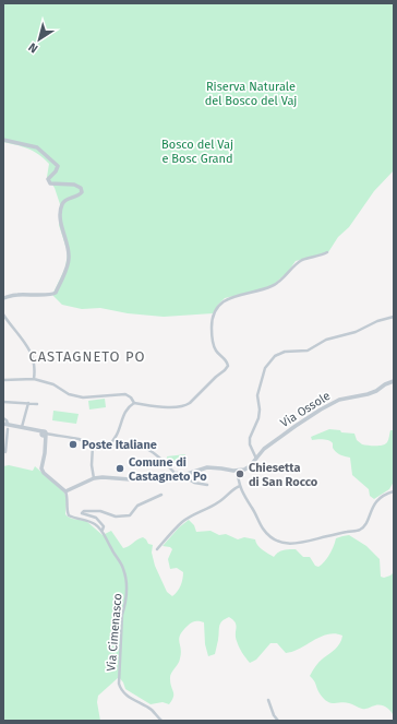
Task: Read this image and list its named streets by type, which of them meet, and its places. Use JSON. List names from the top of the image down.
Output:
{
  "streets": {
    "street": ["Via Ossole", "Via Cimenasco"]
  },
  "districts": ["CASTAGNETO PO"],
  "parks": ["Riserva Naturale del Bosco del Vaj", "Bosco del Vaj e Bosc Grand"],
  "places": ["Poste Italiane", "Comune di Castagneto Po", "Chiesetta di San Rocco"],
  "north": "bottom left"
}
